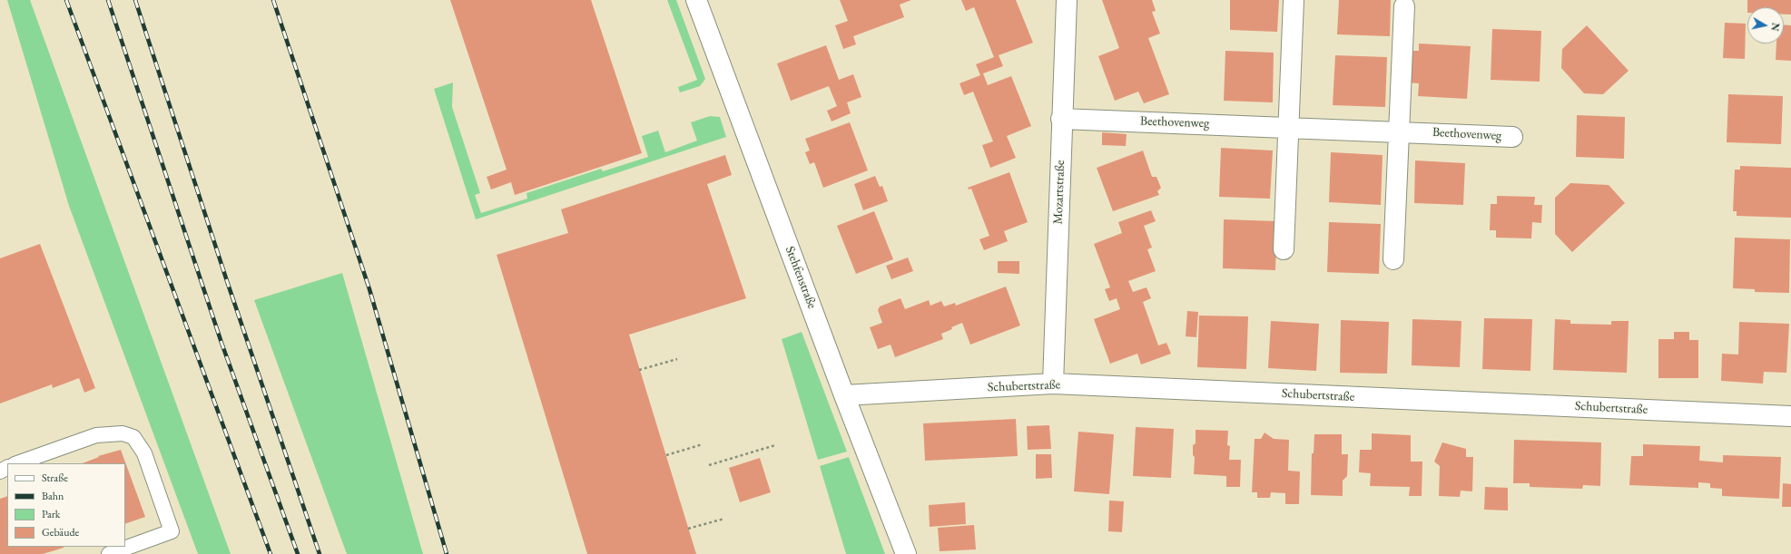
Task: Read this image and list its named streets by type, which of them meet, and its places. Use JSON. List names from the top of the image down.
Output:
{
  "streets": {
    "street": [
      "Beethovenweg",
      "Mozartstraße",
      "Stehfenstraße",
      "Schubertstraße"
    ]
  },
  "crossings": [
    ["Beethovenweg", "Mozartstraße"],
    ["Mozartstraße", "Schubertstraße"],
    ["Stehfenstraße", "Schubertstraße"]
  ],
  "legend": [
    "Straße",
    "Bahn",
    "Park",
    "Gebäude"
  ],
  "north": "right"
}
